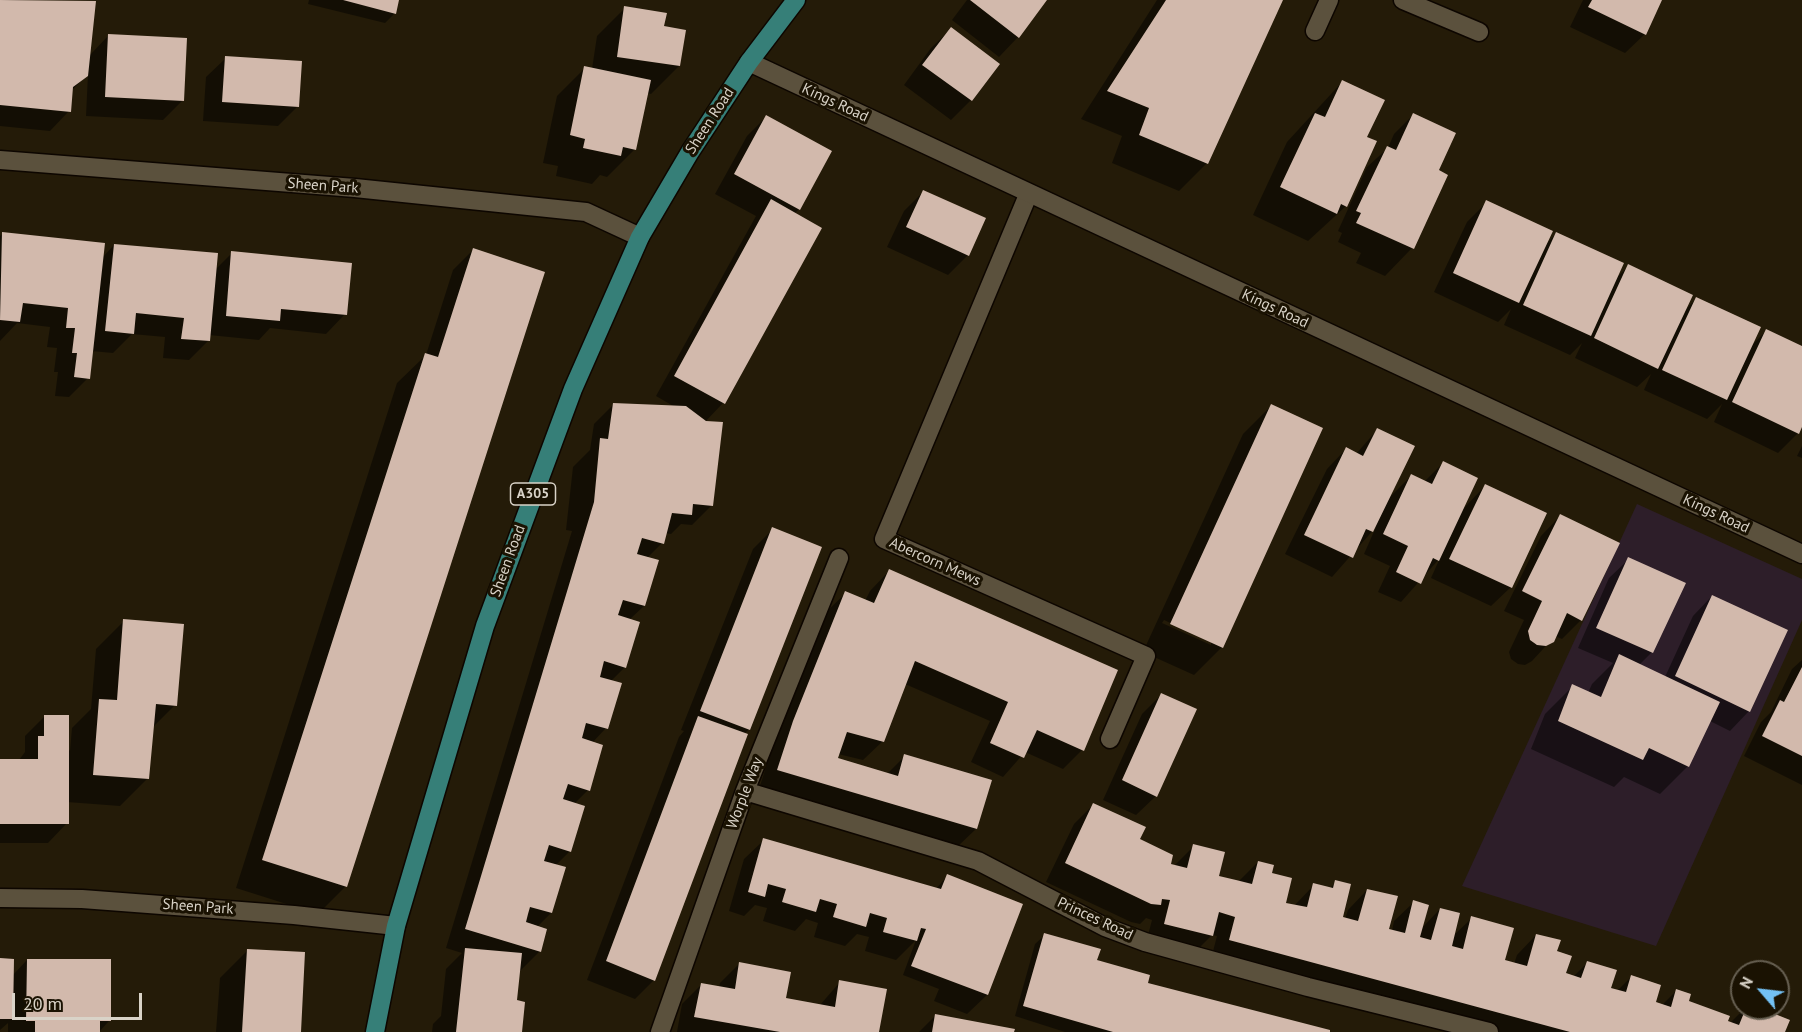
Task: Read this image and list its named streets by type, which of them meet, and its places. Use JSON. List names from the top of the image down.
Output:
{
  "streets": {
    "main road": ["Sheen Road", "A305"],
    "street": [
      "Kings Road",
      "Sheen Park",
      "Abercorn Mews",
      "Worple Way",
      "Princes Road"
    ]
  },
  "crossings": [
    ["Kings Road", "Sheen Road"],
    ["Kings Road", "Abercorn Mews"],
    ["Sheen Road", "Sheen Park"],
    ["Worple Way", "Princes Road"]
  ],
  "scale_bar": "20 m",
  "north": "top left"
}
